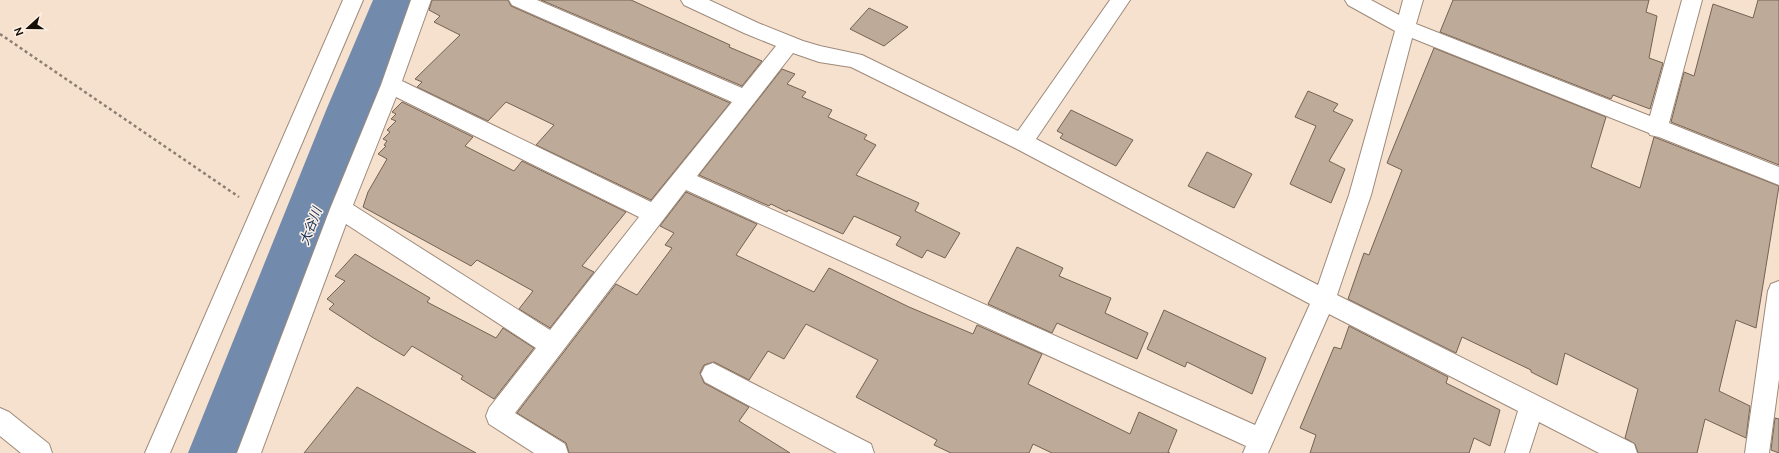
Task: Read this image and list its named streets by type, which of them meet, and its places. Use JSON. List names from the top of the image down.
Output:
{
  "water": ["大谷川"],
  "north": "left"
}
